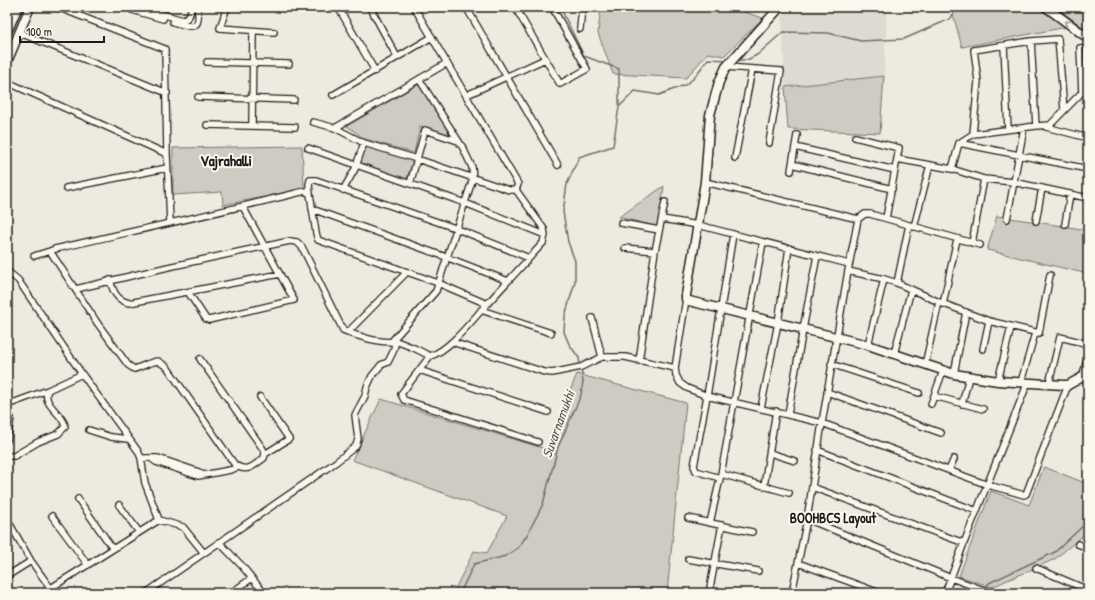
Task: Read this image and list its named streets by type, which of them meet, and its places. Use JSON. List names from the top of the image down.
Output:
{
  "districts": ["Vajrahalli", "BOOHBCS Layout"],
  "water": ["Suvarnamukhi"],
  "scale_bar": "100 m"
}
